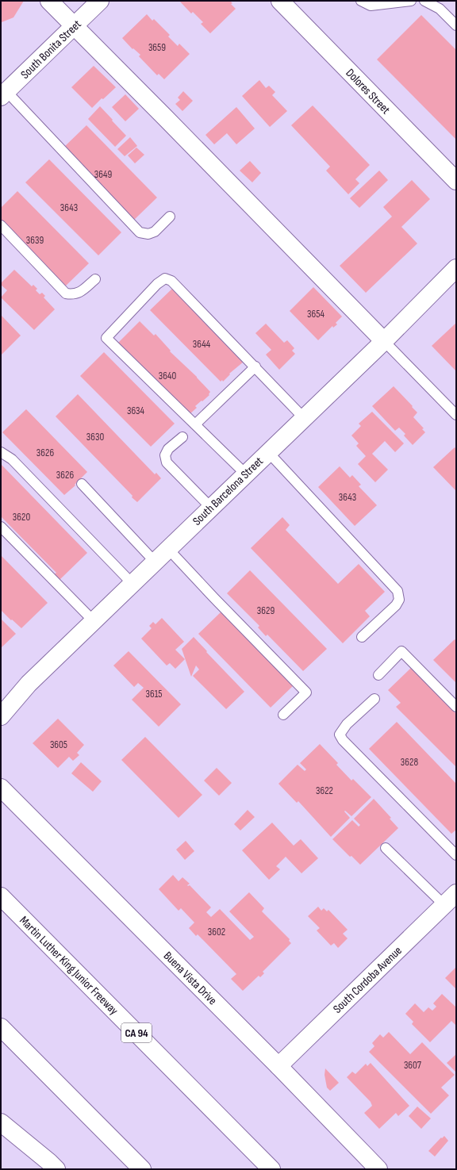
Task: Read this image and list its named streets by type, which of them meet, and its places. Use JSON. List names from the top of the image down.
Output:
{
  "streets": {
    "main road": [
      "South Bonita Street",
      "Dolores Street",
      "South Barcelona Street",
      "Martin Luther King Junior Freeway",
      "Buena Vista Drive",
      "South Cordoba Avenue",
      "CA 94"
    ]
  },
  "crossings": [
    ["Buena Vista Drive", "South Cordoba Avenue"]
  ],
  "house_numbers": [
    "3659",
    "3649",
    "3643",
    "3639",
    "3654",
    "3644",
    "3640",
    "3634",
    "3630",
    "3626",
    "3626",
    "3643",
    "3620",
    "3629",
    "3615",
    "3605",
    "3628",
    "3622",
    "3602",
    "3607"
  ]
}
